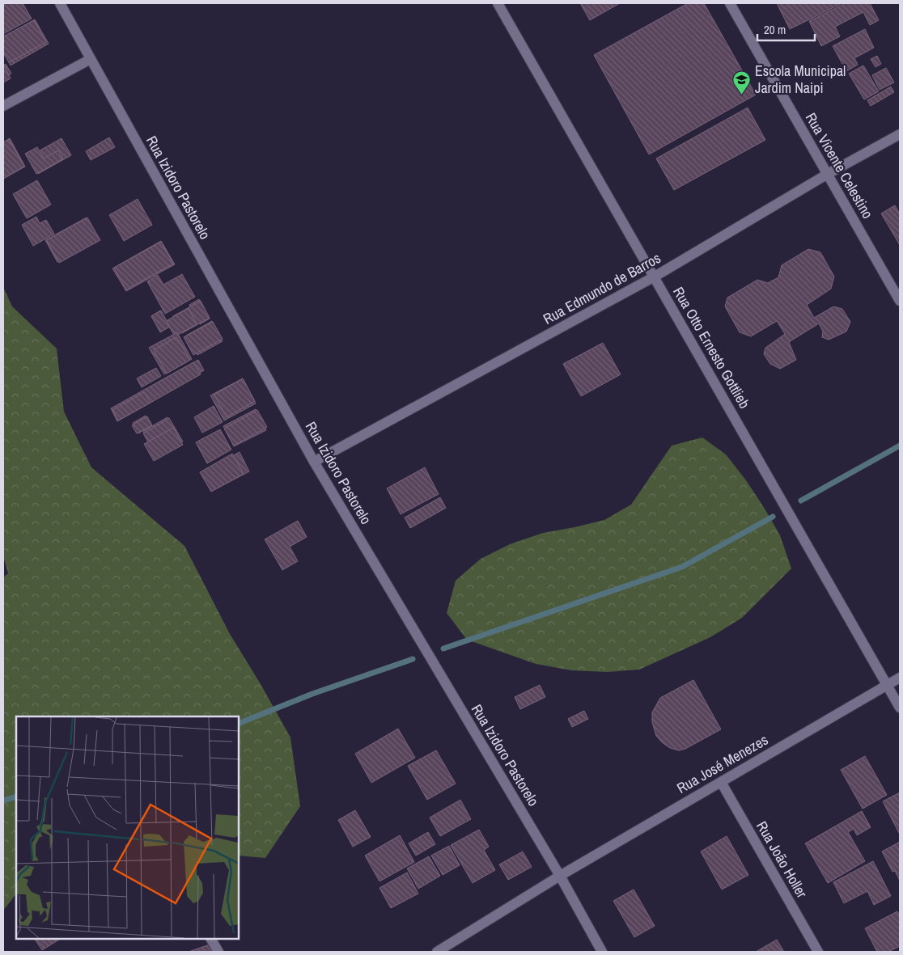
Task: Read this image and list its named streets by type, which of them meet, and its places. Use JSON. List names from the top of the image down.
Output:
{
  "streets": {
    "street": [
      "Rua Vicente Celestino",
      "Rua Izidoro Pastorelo",
      "Rua Edmundo de Barros",
      "Rua Otto Ernesto Gottlieb",
      "Rua José Menezes",
      "Rua João Holler"
    ]
  },
  "crossings": [
    ["Rua Vicente Celestino", "Rua Edmundo de Barros"],
    ["Rua Izidoro Pastorelo", "Rua Edmundo de Barros"],
    ["Rua Izidoro Pastorelo", "Rua José Menezes"],
    ["Rua Edmundo de Barros", "Rua Otto Ernesto Gottlieb"],
    ["Rua Otto Ernesto Gottlieb", "Rua José Menezes"],
    ["Rua José Menezes", "Rua João Holler"]
  ],
  "places": {
    "school or university": ["Escola Municipal Jardim Naipi"]
  },
  "scale_bar": "20 m"
}
